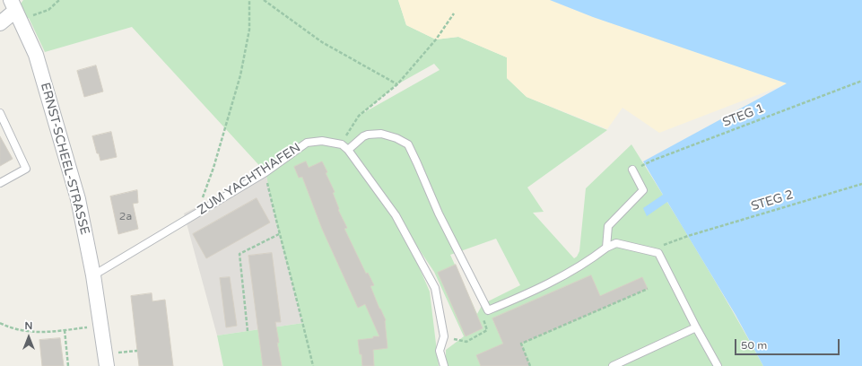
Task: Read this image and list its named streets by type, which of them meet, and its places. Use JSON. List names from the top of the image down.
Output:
{
  "streets": {
    "street": ["ERNST-SCHEEL-STRASSE"],
    "lane": ["ZUM YACHTHAFEN"],
    "path": ["STEG 1", "STEG 2"]
  },
  "crossings": [
    ["ERNST-SCHEEL-STRASSE", "ZUM YACHTHAFEN"]
  ],
  "house_numbers": ["2a"],
  "scale_bar": "50 m",
  "north": "top"
}
